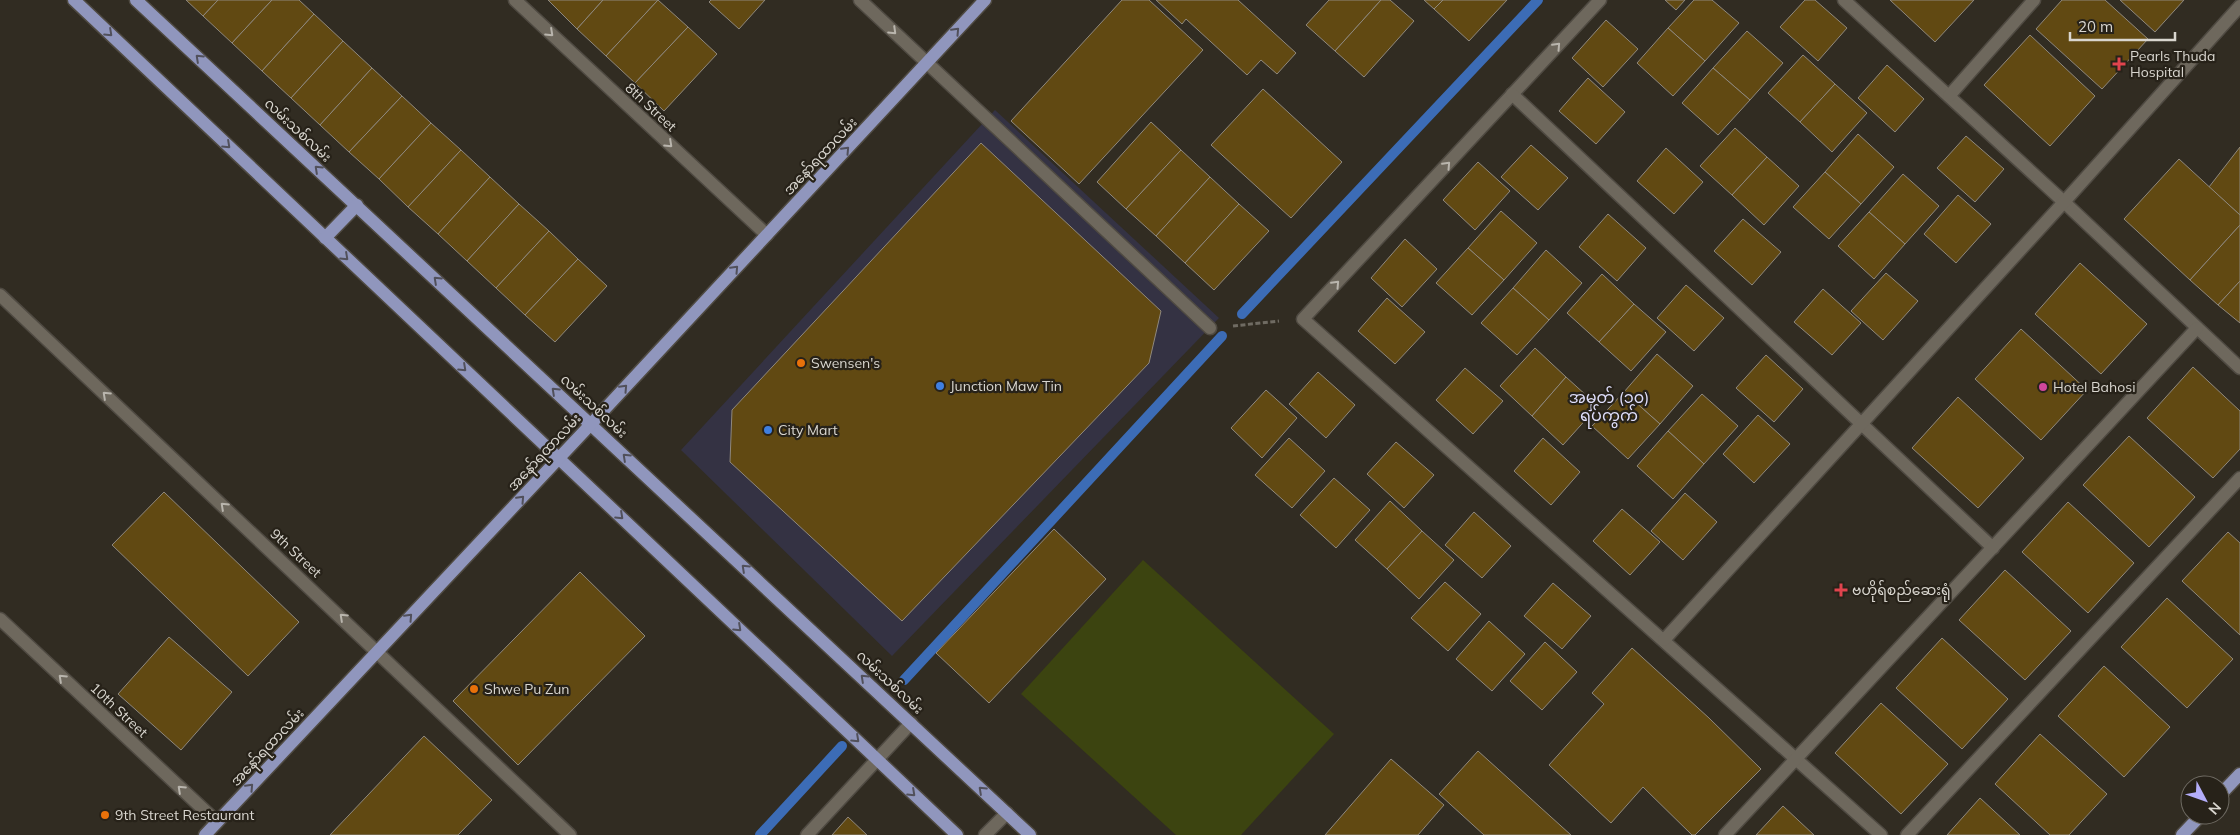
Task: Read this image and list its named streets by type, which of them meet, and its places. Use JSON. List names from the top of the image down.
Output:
{
  "streets": {
    "main road": ["လမ်းသစ်လမ်း", "အနော်ရထာလမ်း"],
    "street": ["8th Street", "9th Street", "10th Street"]
  },
  "crossings": [
    ["8th Street", "အနော်ရထာလမ်း"],
    ["လမ်းသစ်လမ်း", "အနော်ရထာလမ်း"],
    ["အနော်ရထာလမ်း", "9th Street"],
    ["အနော်ရထာလမ်း", "10th Street"]
  ],
  "one_way": [
    "8th Street",
    "အနော်ရထာလမ်း",
    "9th Street",
    "10th Street"
  ],
  "districts": ["အမှတ် (၁၀) ရပ်ကွက်"],
  "places": {
    "health": ["Pearls Thuda Hospital", "ဗဟိုရ်စည်ဆေးရုံ"],
    "other": [
      "Swensen's",
      "Junction Maw Tin",
      "Hotel Bahosi",
      "City Mart",
      "Shwe Pu Zun",
      "9th Street Restaurant"
    ]
  },
  "scale_bar": "20 m",
  "north": "bottom right"
}
